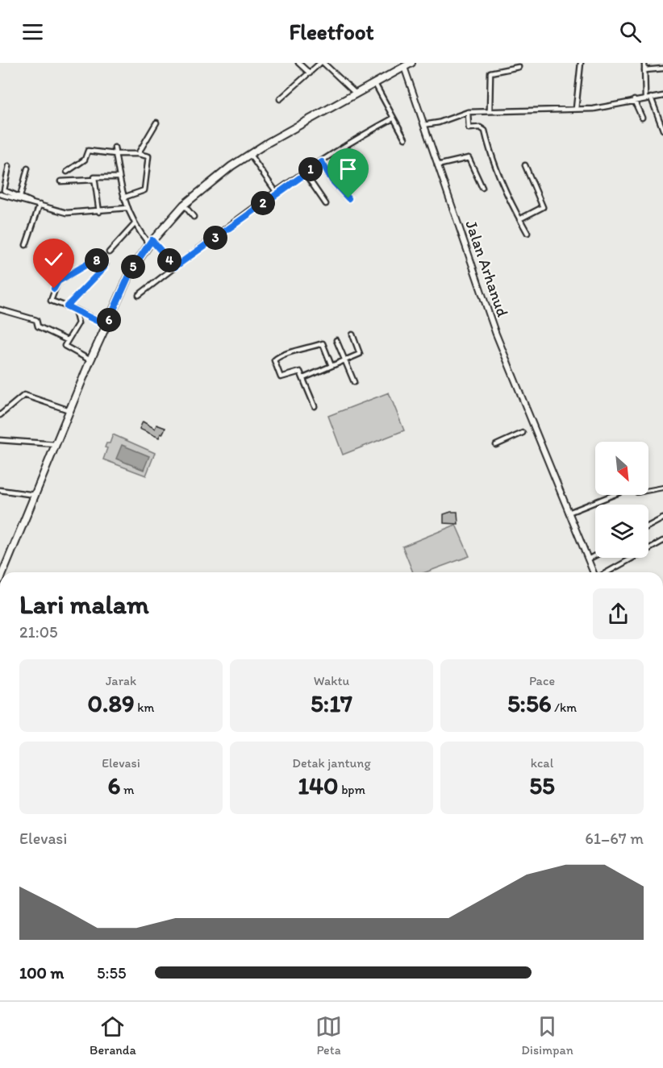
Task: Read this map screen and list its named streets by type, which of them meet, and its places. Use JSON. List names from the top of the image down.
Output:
{
  "streets": {
    "street": ["Jalan Arhanud"]
  },
  "north": "bottom right",
  "page": {
    "header": "Fleetfoot",
    "pins": [
      "1",
      "2",
      "3",
      "4",
      "8",
      "5",
      "6"
    ],
    "heading": ["Lari malam", "21:05"],
    "stats": [
      ["Jarak", "0.89 km"],
      ["Waktu", "5:17"],
      ["Pace", "5:56 /km"],
      ["Elevasi", "6 m"],
      ["Detak jantung", "140 bpm"],
      ["kcal", "55"]
    ],
    "chart": ["Elevasi", "61–67 m"],
    "list": [
      {
        "name": "100 m",
        "note": "5:55"
      }
    ],
    "tabs": ["Beranda", "Peta", "Disimpan"]
  }
}
